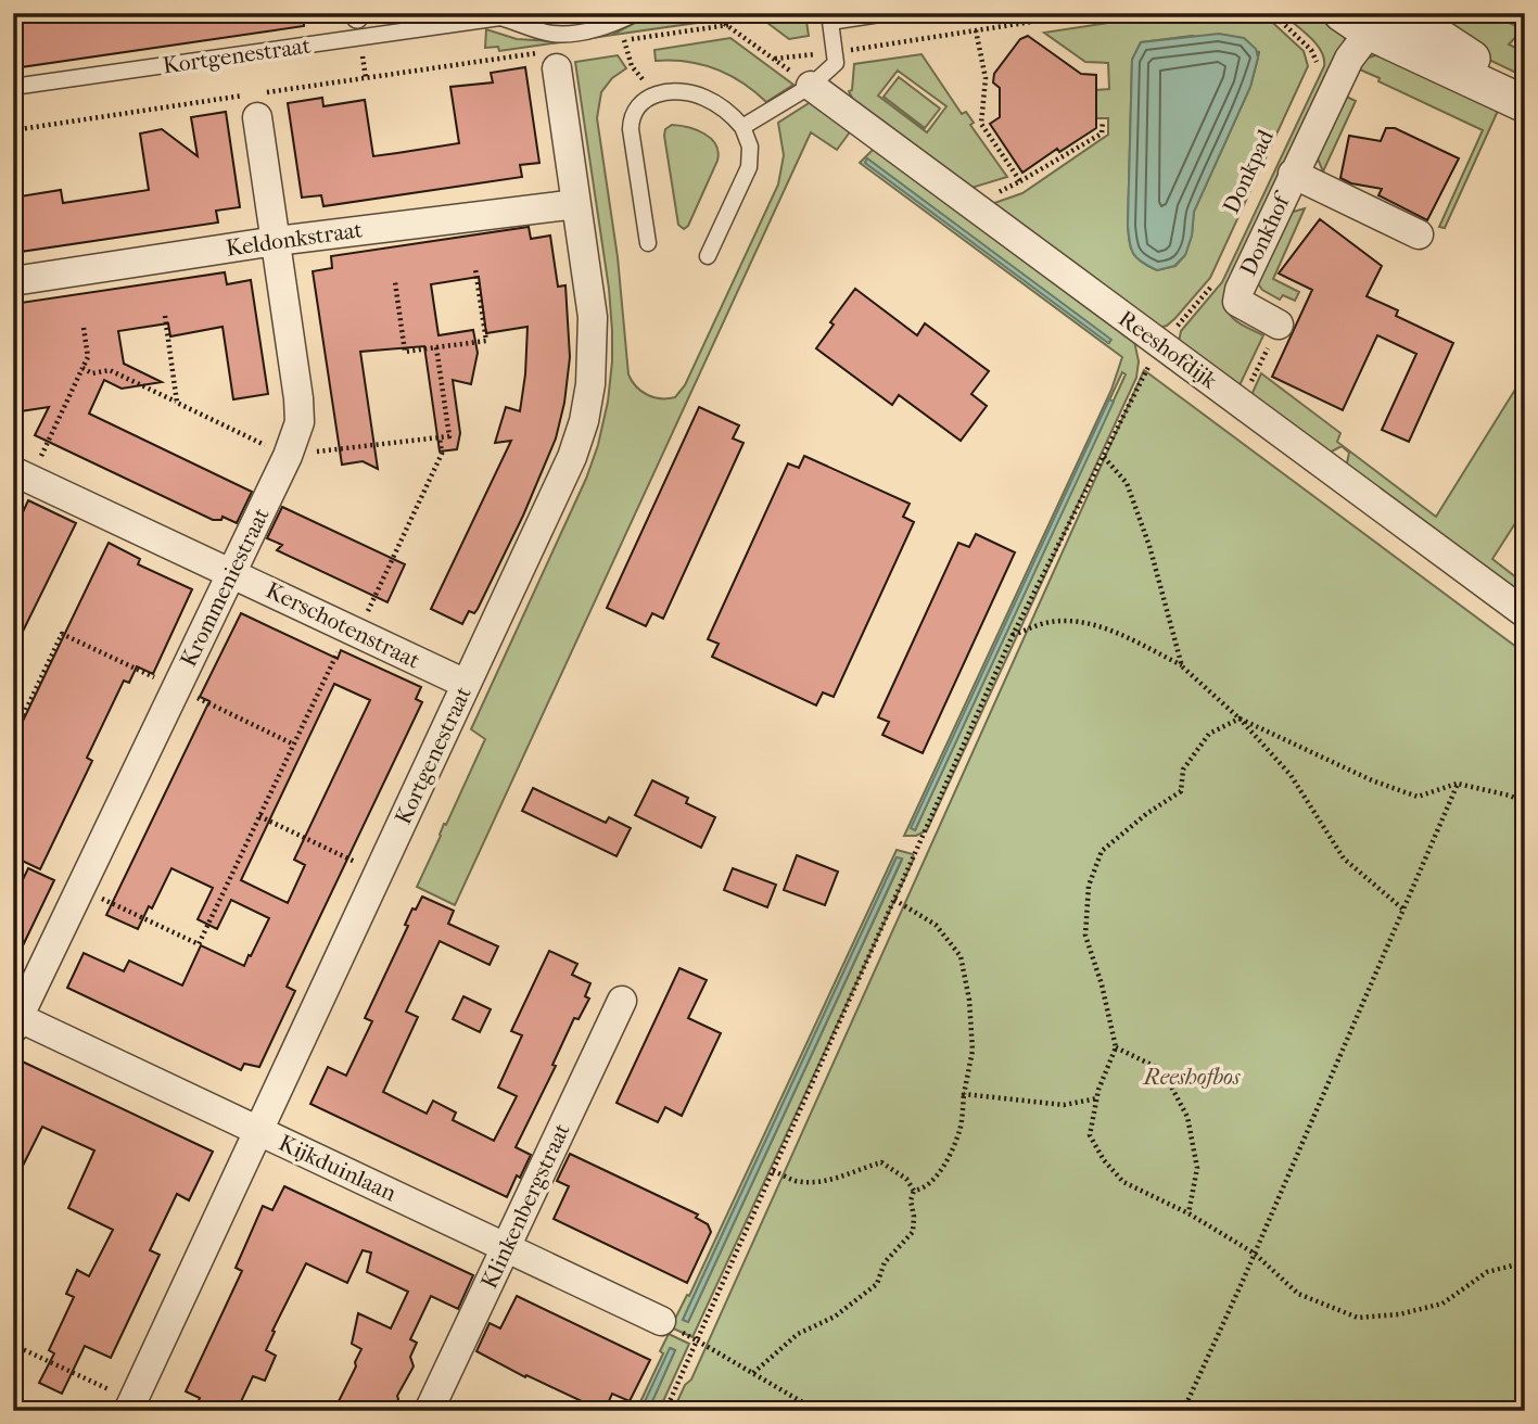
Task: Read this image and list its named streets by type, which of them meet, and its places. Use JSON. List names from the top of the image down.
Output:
{
  "streets": {
    "street": [
      "Kortgenestraat",
      "Donkhof",
      "Keldonkstraat",
      "Reeshofdijk",
      "Krommeniestraat",
      "Kerschotenstraat",
      "Kijkduinlaan",
      "Klinkenbergstraat"
    ]
  },
  "crossings": [
    ["Kortgenestraat", "Keldonkstraat"],
    ["Kortgenestraat", "Kerschotenstraat"],
    ["Kortgenestraat", "Kijkduinlaan"],
    ["Keldonkstraat", "Krommeniestraat"],
    ["Krommeniestraat", "Kerschotenstraat"],
    ["Krommeniestraat", "Kijkduinlaan"],
    ["Kijkduinlaan", "Klinkenbergstraat"]
  ],
  "parks": ["Reeshofbos"]
}
